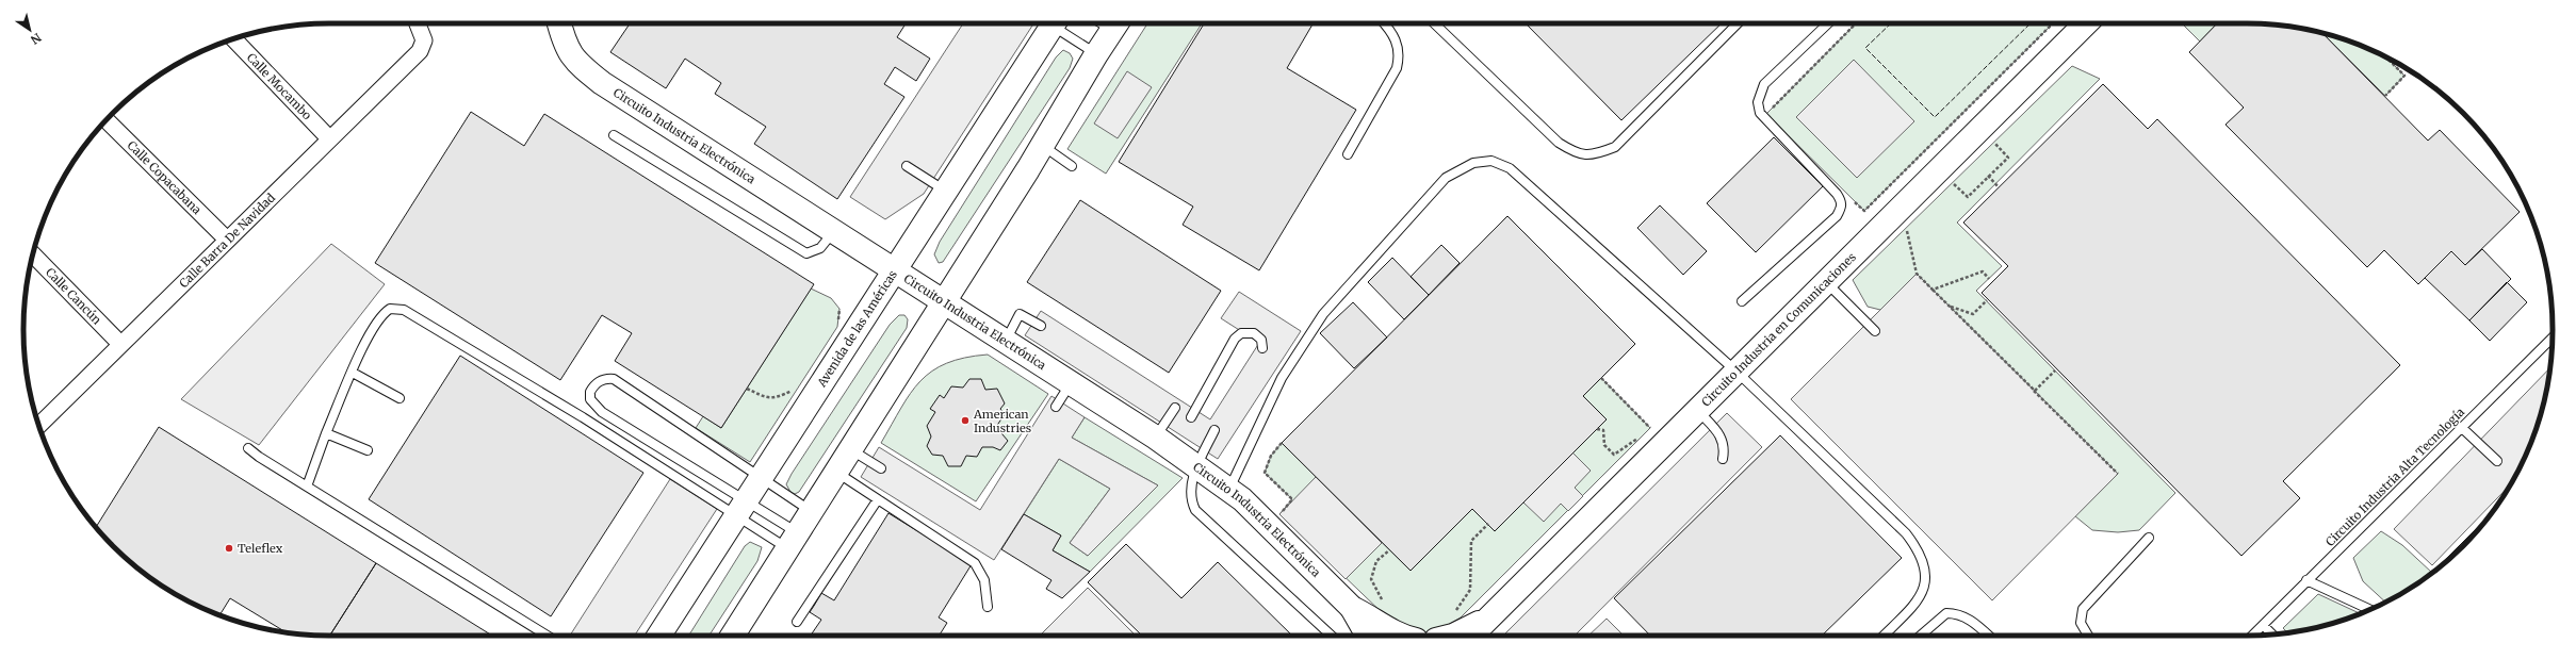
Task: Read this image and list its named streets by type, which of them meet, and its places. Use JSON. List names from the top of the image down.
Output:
{
  "streets": {
    "street": [
      "Calle Mocambo",
      "Circuito Industria Electrónica",
      "Calle Copacabana",
      "Calle Barra De Navidad",
      "Calle Cancún",
      "Avenida de las Américas",
      "Circuito Industria en Comunicaciones"
    ],
    "lane": ["Circuito Industria Alta Tecnología"]
  },
  "crossings": [
    ["Calle Mocambo", "Calle Barra De Navidad"],
    ["Circuito Industria Electrónica", "Avenida de las Américas"],
    ["Calle Copacabana", "Calle Barra De Navidad"],
    ["Calle Barra De Navidad", "Calle Cancún"]
  ],
  "places": ["American Industries", "Teleflex"],
  "north": "bottom right"
}
